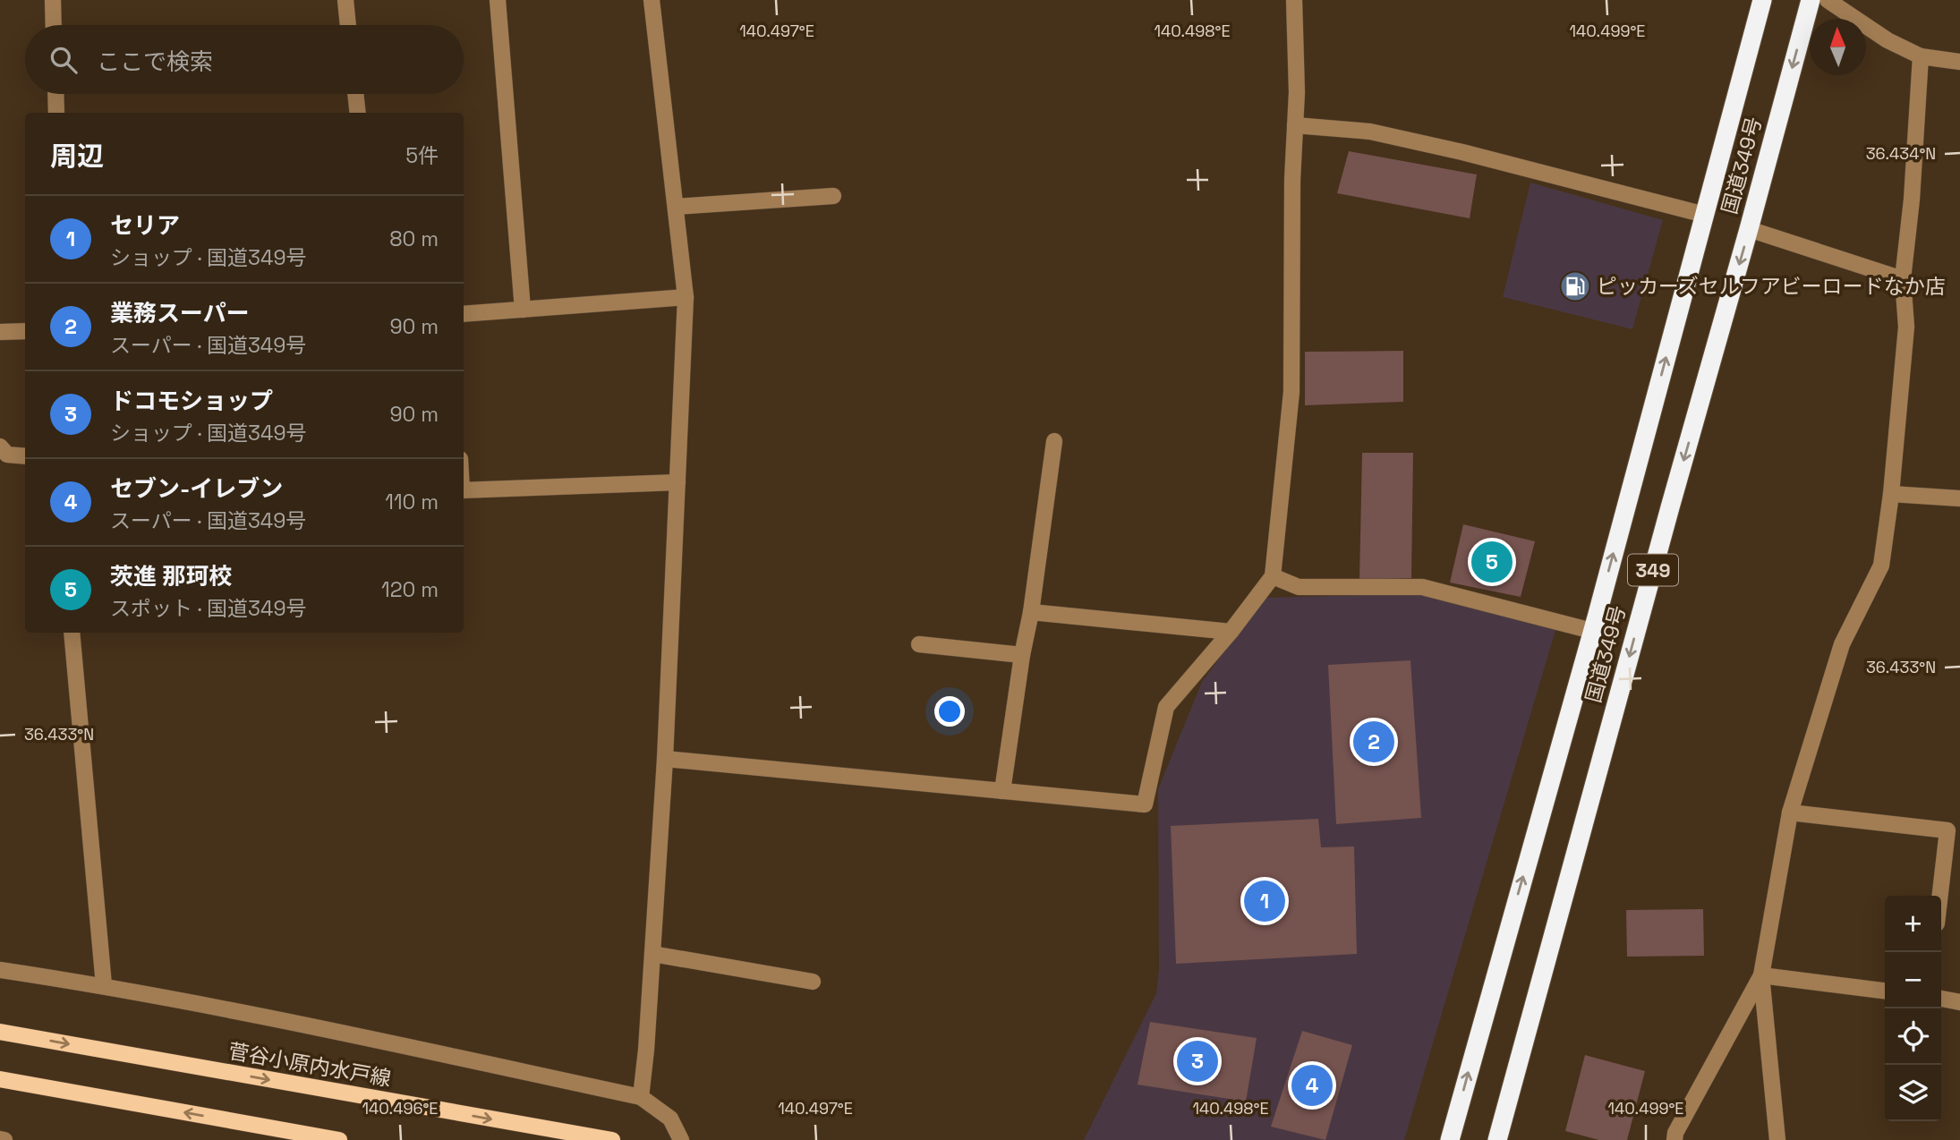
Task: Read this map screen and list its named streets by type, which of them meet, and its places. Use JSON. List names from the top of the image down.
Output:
{
  "streets": {
    "highway": ["国道349号", "349"],
    "main road": ["菅谷小原内水戸線"]
  },
  "places": {
    "fuel station": ["ピッカーズセルフアビーロードなか店"]
  },
  "north": "top",
  "page": {
    "search": "ここで検索",
    "heading": ["周辺", "5件"],
    "list": [
      {
        "mark": "1",
        "name": "セリア",
        "note": "ショップ · 国道349号",
        "value": "80 m"
      },
      {
        "mark": "2",
        "name": "業務スーパー",
        "note": "スーパー · 国道349号",
        "value": "90 m"
      },
      {
        "mark": "3",
        "name": "ドコモショップ",
        "note": "ショップ · 国道349号",
        "value": "90 m"
      },
      {
        "mark": "4",
        "name": "セブン-イレブン",
        "note": "スーパー · 国道349号",
        "value": "110 m"
      },
      {
        "mark": "5",
        "name": "茨進 那珂校",
        "note": "スポット · 国道349号",
        "value": "120 m"
      }
    ],
    "pins": [
      "5",
      "2",
      "1",
      "3",
      "4"
    ],
    "map_buttons": ["+", "−"]
  },
  "coordinates": [
    "140.497°E",
    "140.498°E",
    "140.499°E",
    "36.434°N",
    "36.433°N",
    "140.496°E"
  ]
}
